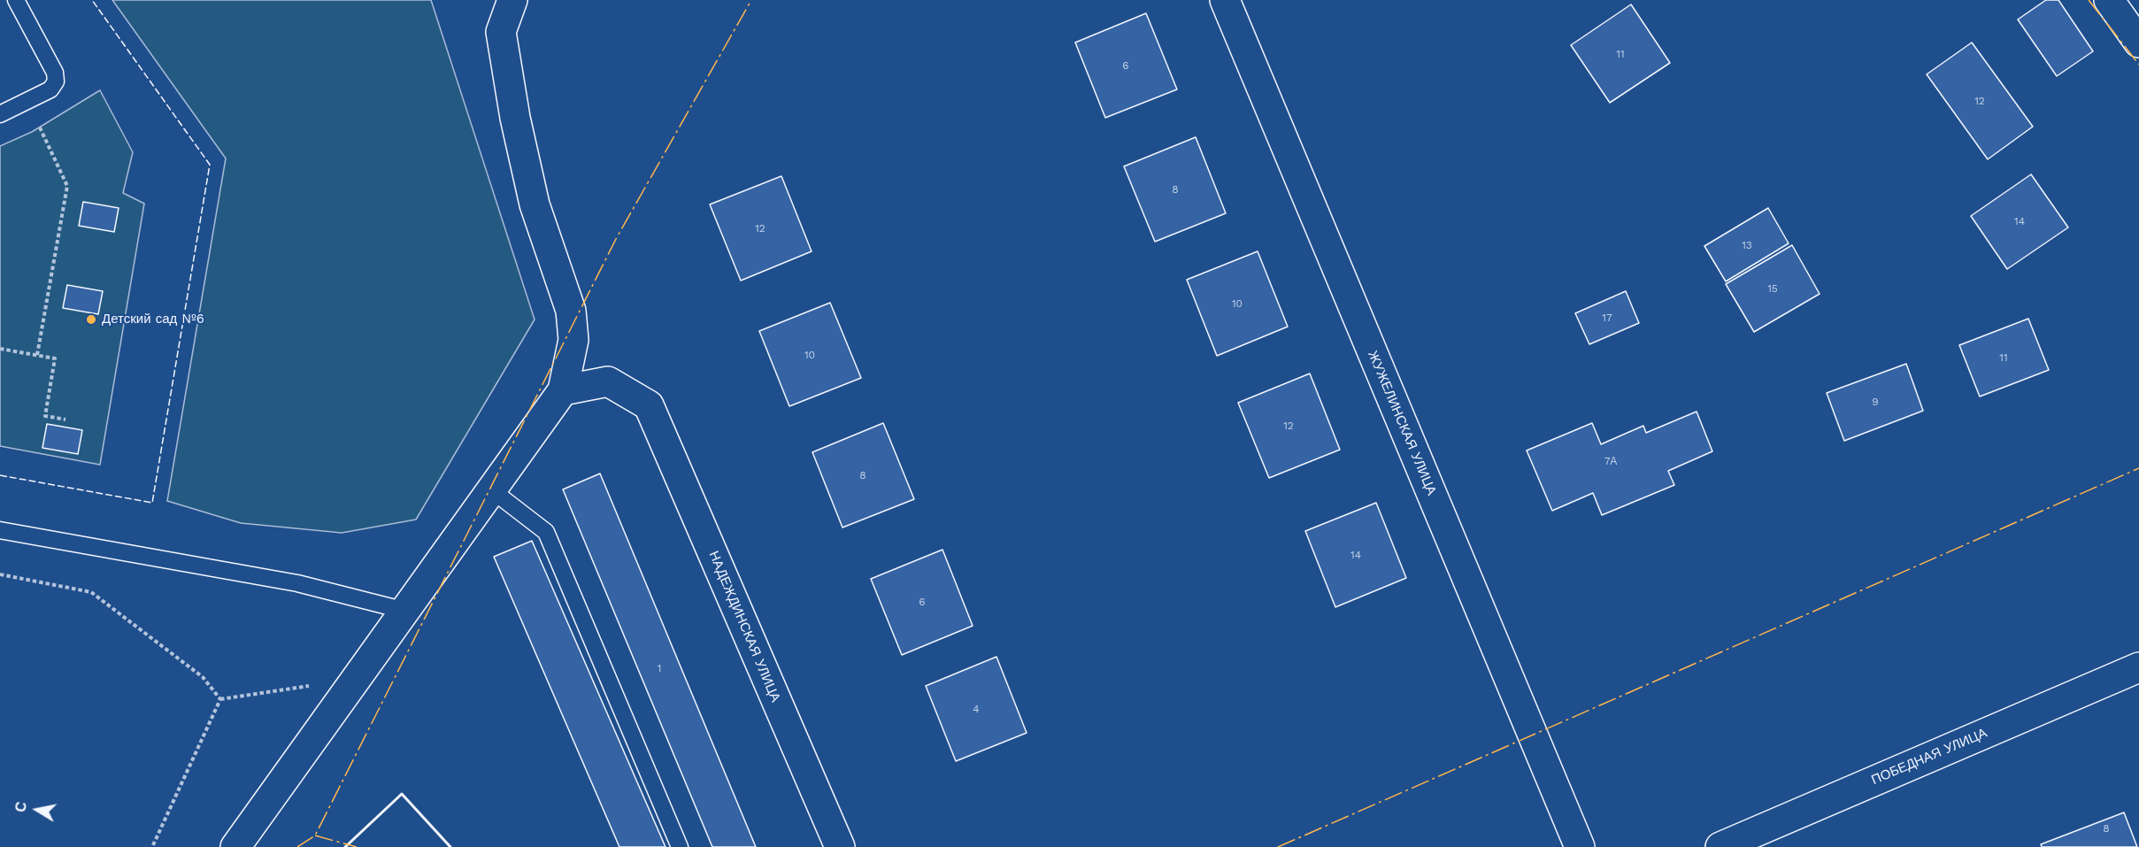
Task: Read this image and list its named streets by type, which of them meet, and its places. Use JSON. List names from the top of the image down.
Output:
{
  "streets": {
    "street": ["ЖУЖЕЛИНСКАЯ УЛИЦА", "НАДЕЖДИНСКАЯ УЛИЦА", "ПОБЕДНАЯ УЛИЦА"]
  },
  "places": ["Детский сад №6"],
  "house_numbers": [
    "11",
    "6",
    "12",
    "8",
    "14",
    "12",
    "13",
    "15",
    "10",
    "17",
    "10",
    "11",
    "9",
    "12",
    "7А",
    "8",
    "14",
    "6",
    "1",
    "4",
    "8"
  ],
  "north": "left"
}
